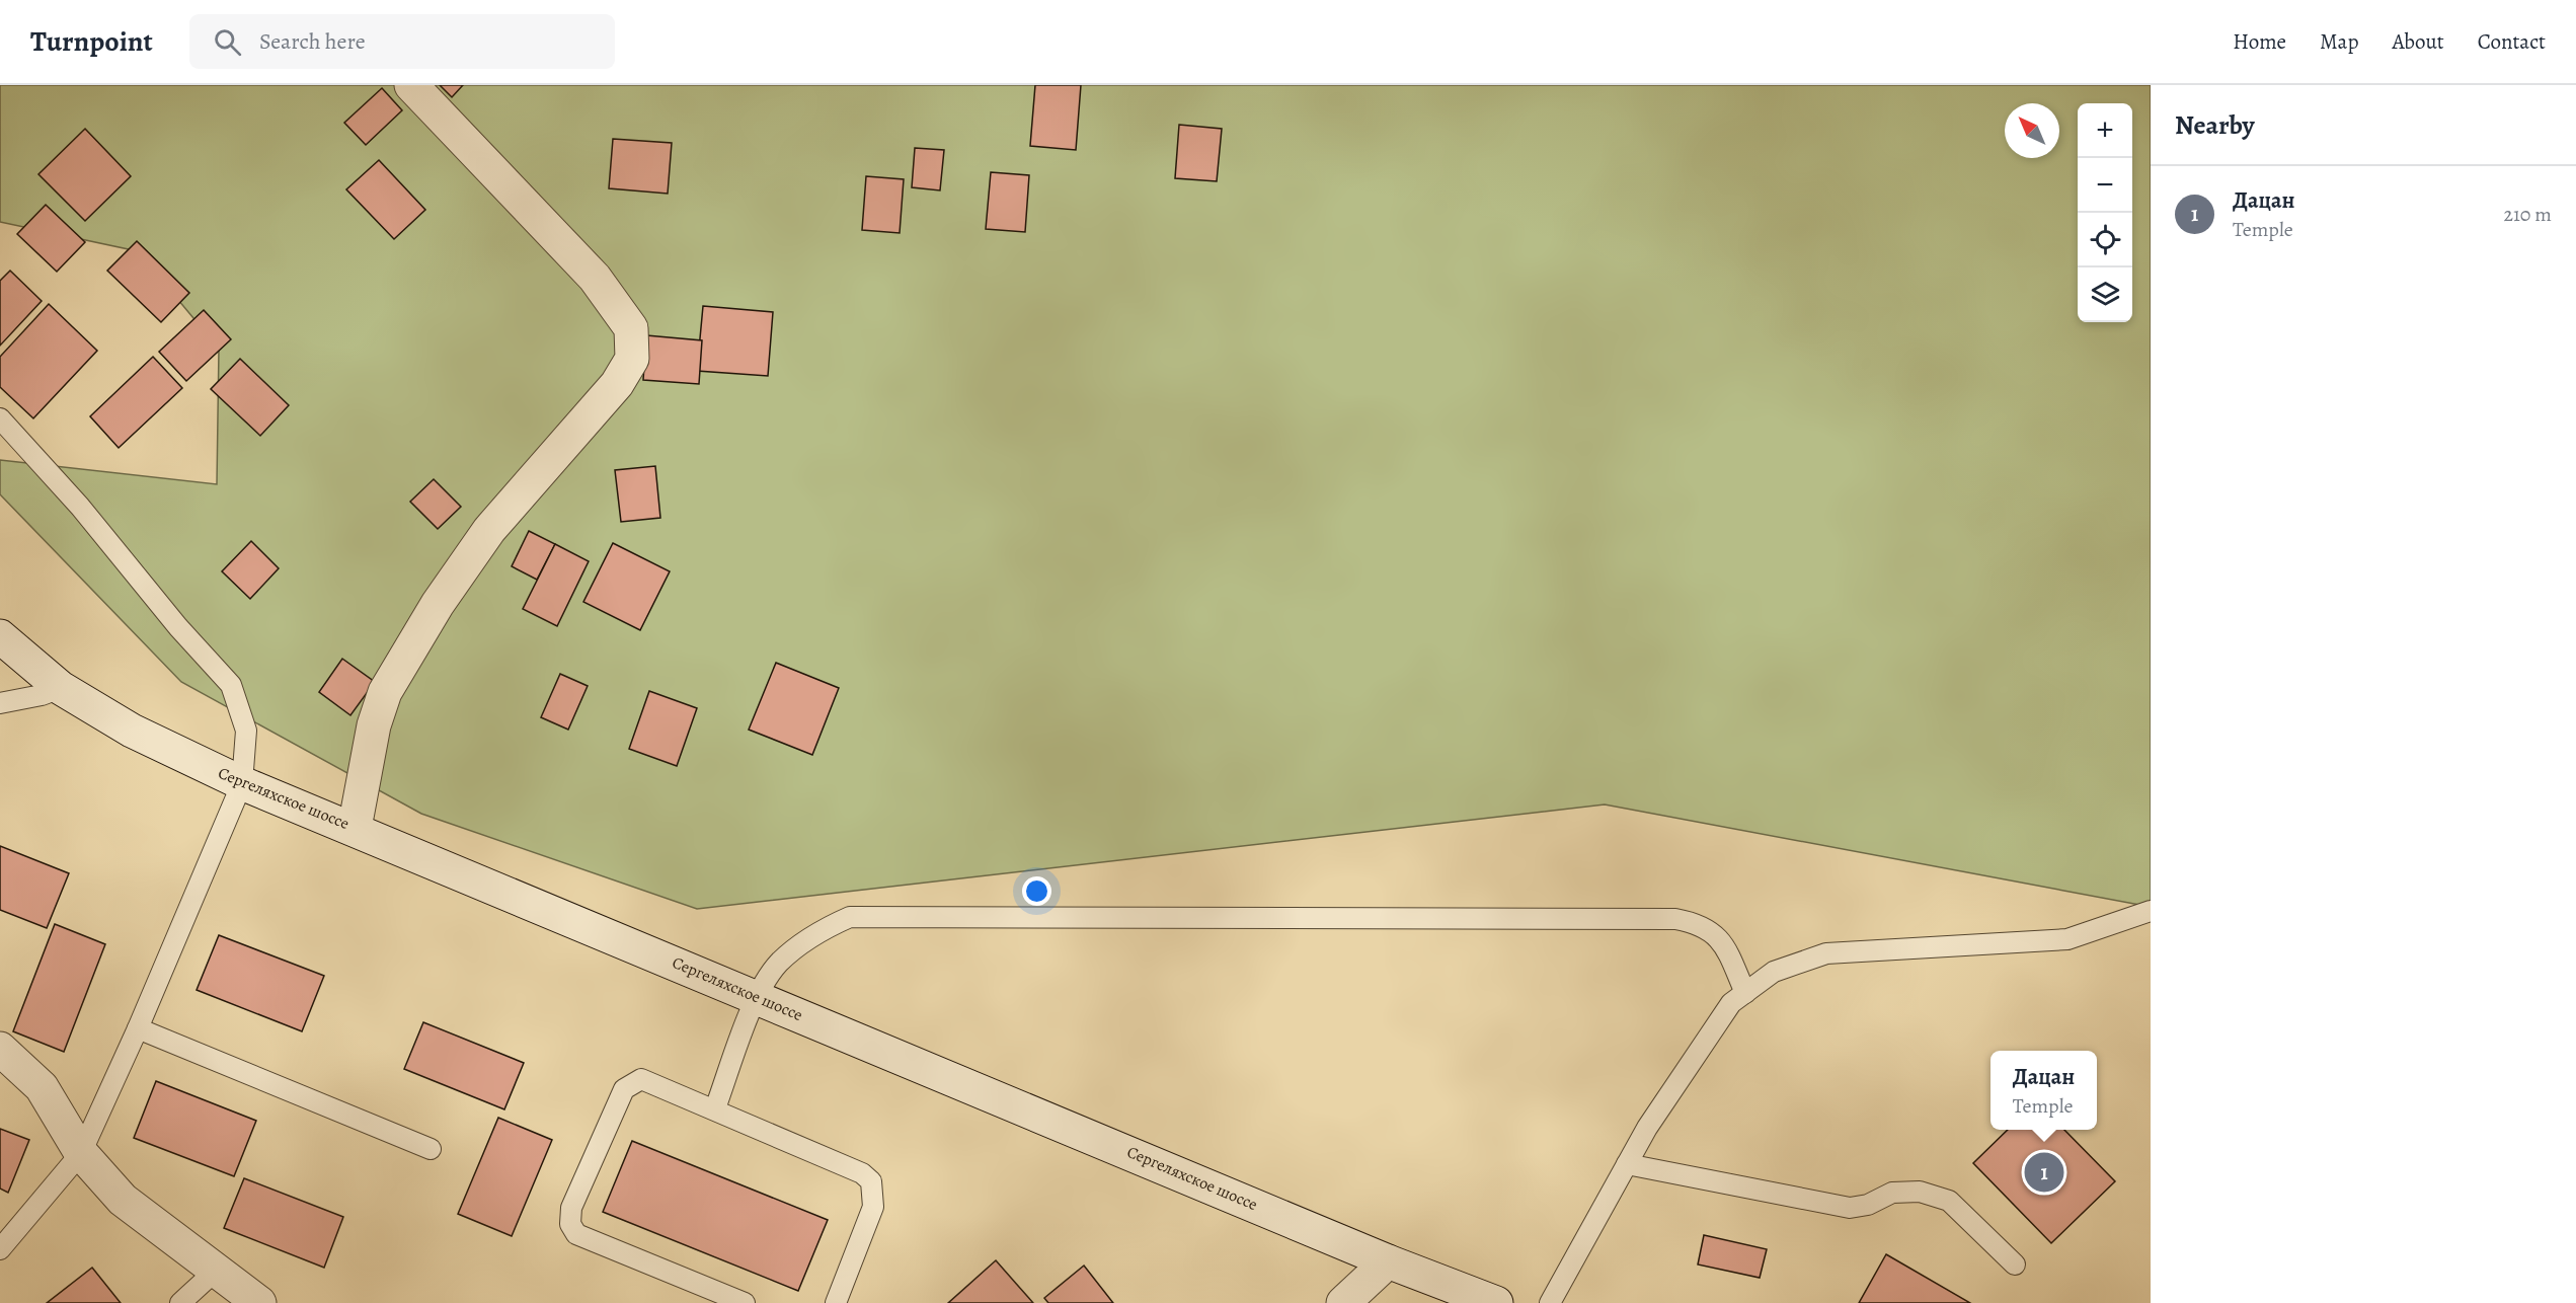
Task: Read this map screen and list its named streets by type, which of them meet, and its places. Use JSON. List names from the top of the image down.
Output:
{
  "streets": {
    "main road": ["Сергеляхское шоссе"]
  },
  "north": "top left",
  "page": {
    "header": "Turnpoint",
    "search": "Search here",
    "nav": [
      "Home",
      "Map",
      "About",
      "Contact"
    ],
    "heading": "Nearby",
    "map_buttons": ["+", "−"],
    "list": [
      {
        "mark": "1",
        "name": "Дацан",
        "note": "Temple",
        "value": "210 m"
      }
    ],
    "popup": ["Дацан", "Temple"],
    "pins": "1"
  }
}
